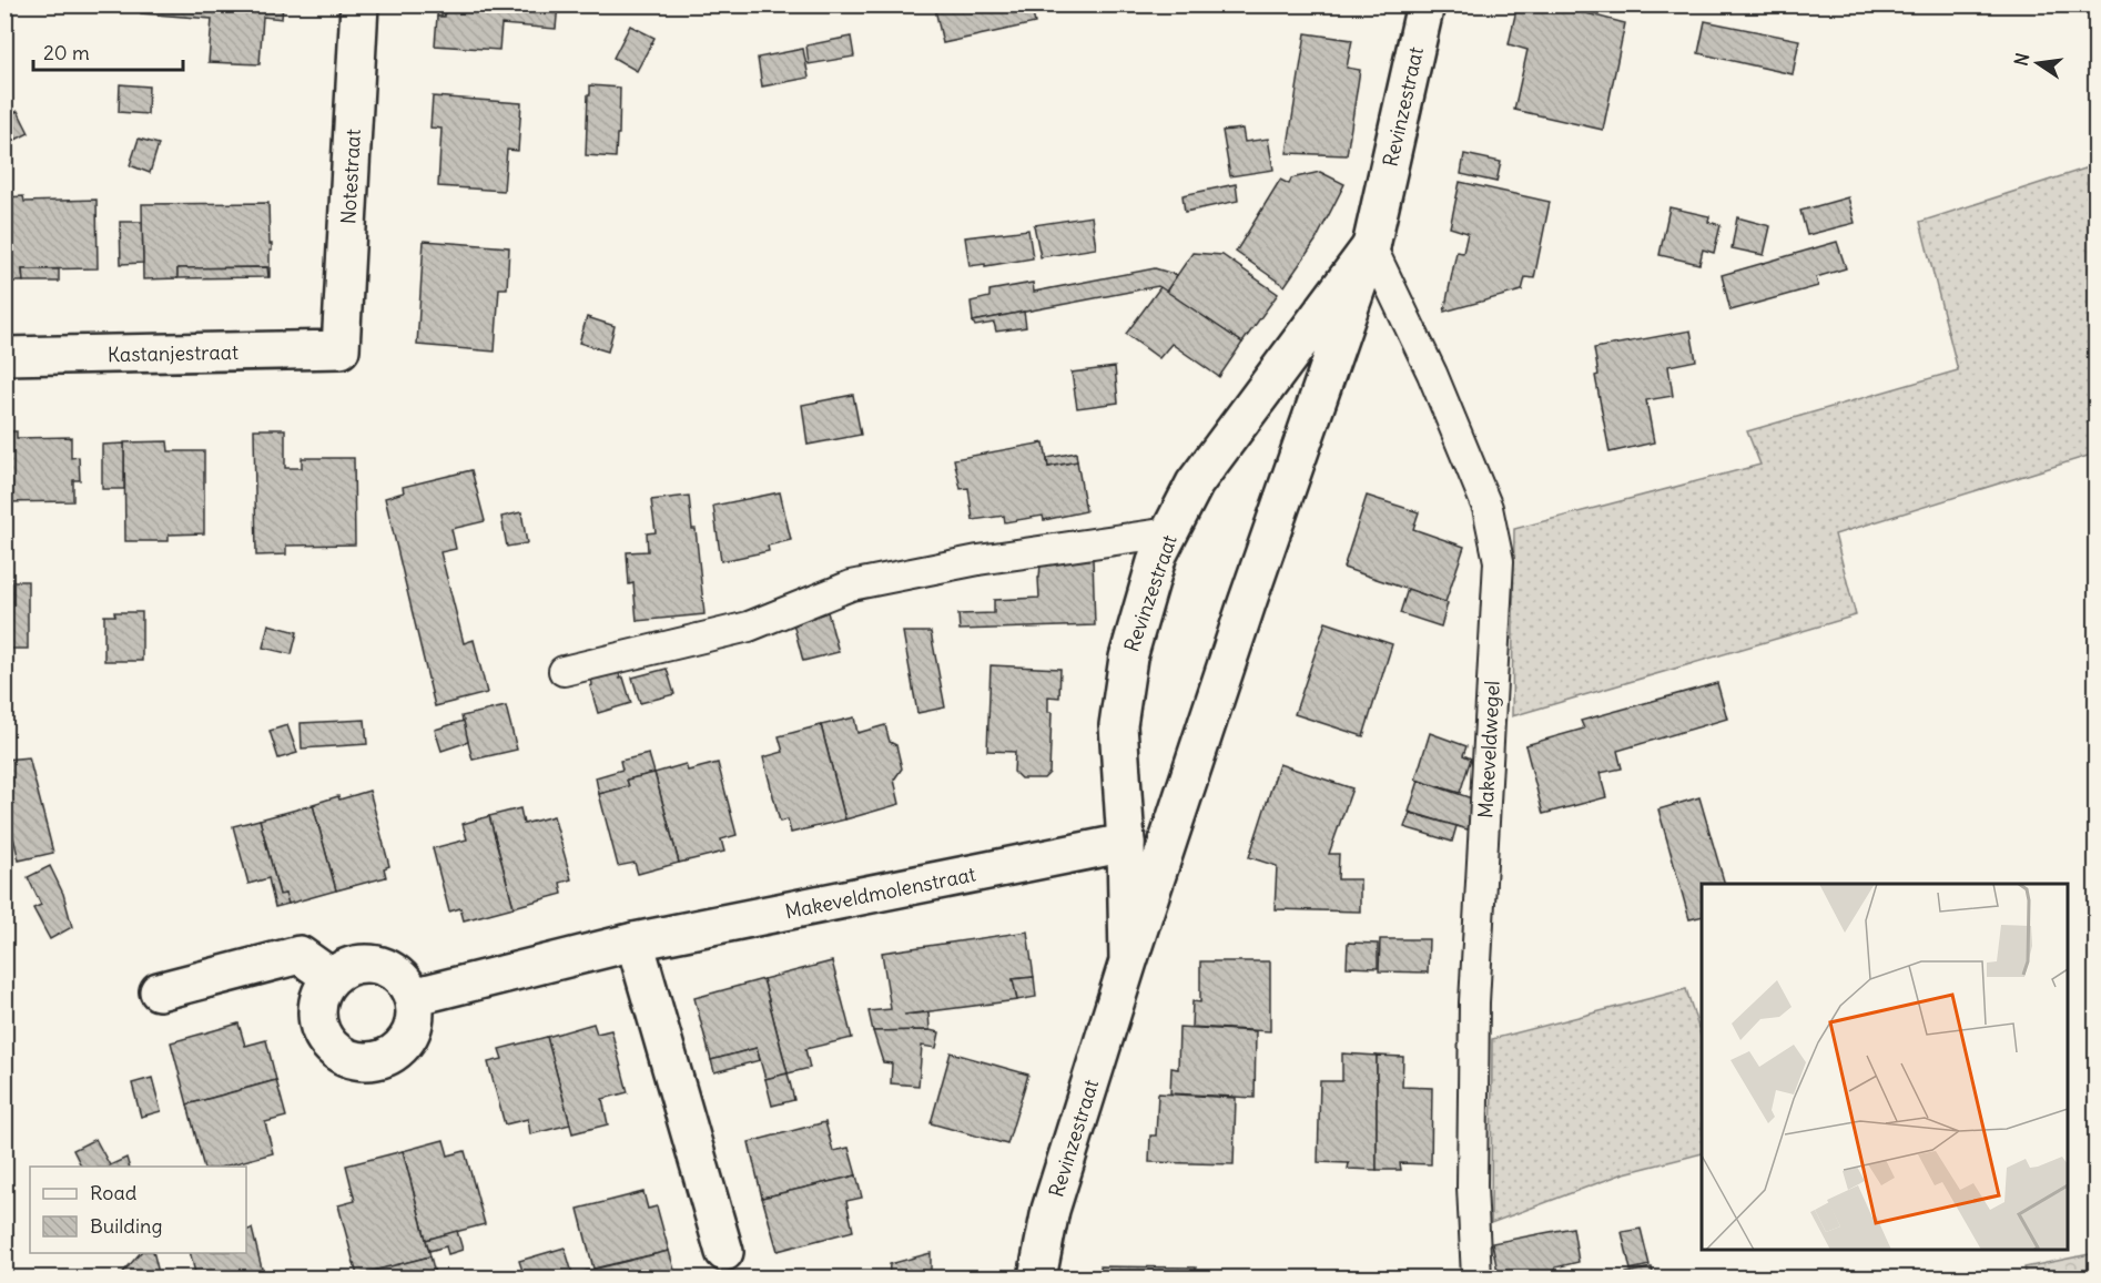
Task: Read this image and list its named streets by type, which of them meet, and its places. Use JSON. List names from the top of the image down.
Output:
{
  "streets": {
    "street": [
      "Revinzestraat",
      "Notestraat",
      "Kastanjestraat",
      "Makeveldmolenstraat"
    ],
    "lane": ["Makeveldwegel"]
  },
  "crossings": [
    ["Revinzestraat", "Makeveldwegel"],
    ["Revinzestraat", "Makeveldmolenstraat"],
    ["Notestraat", "Kastanjestraat"]
  ],
  "legend": ["Road", "Building"],
  "scale_bar": "20 m",
  "north": "left"
}
